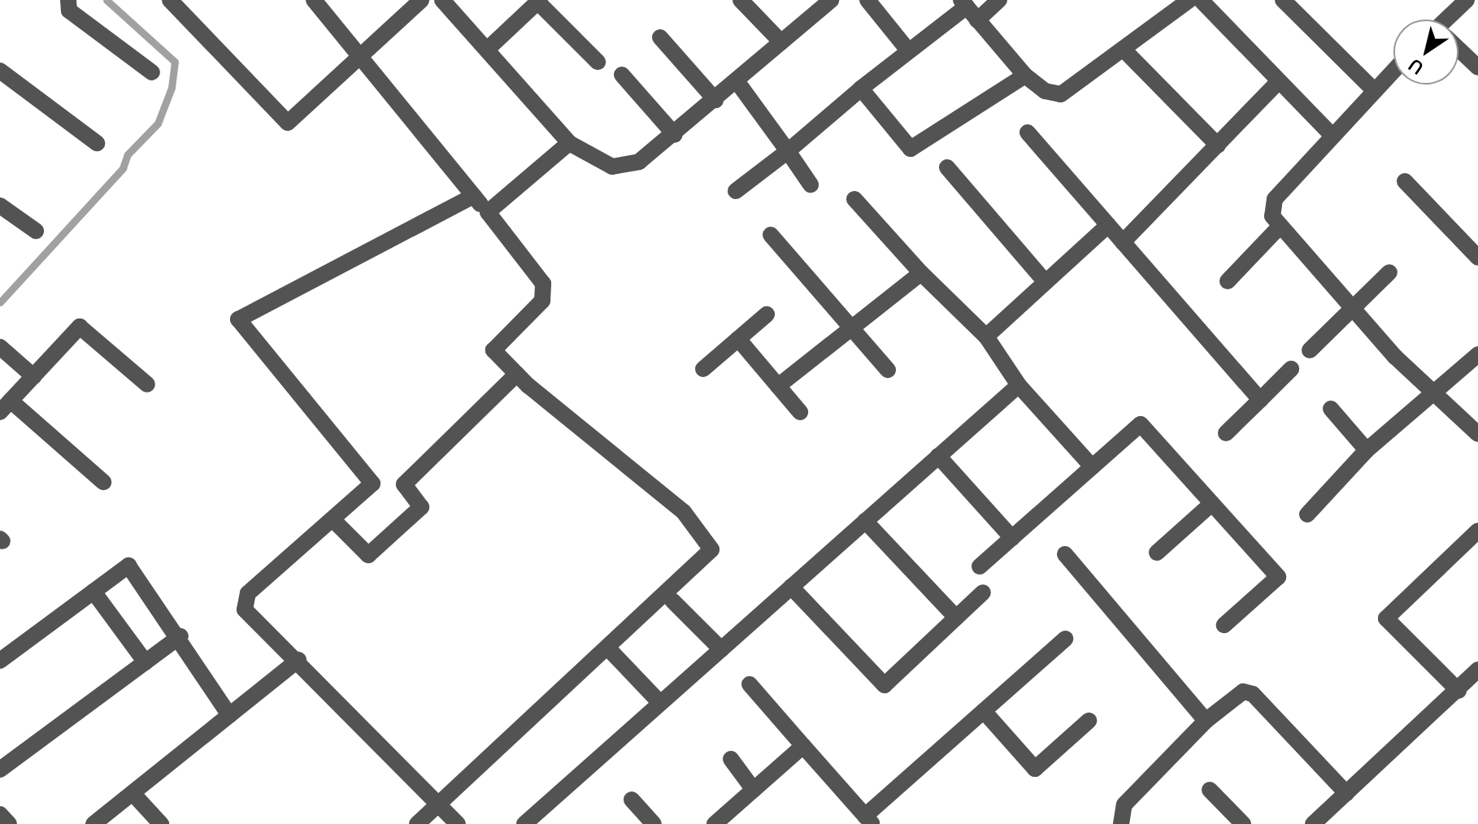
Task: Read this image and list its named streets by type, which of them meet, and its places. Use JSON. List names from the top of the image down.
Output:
{
  "north": "bottom left"
}
